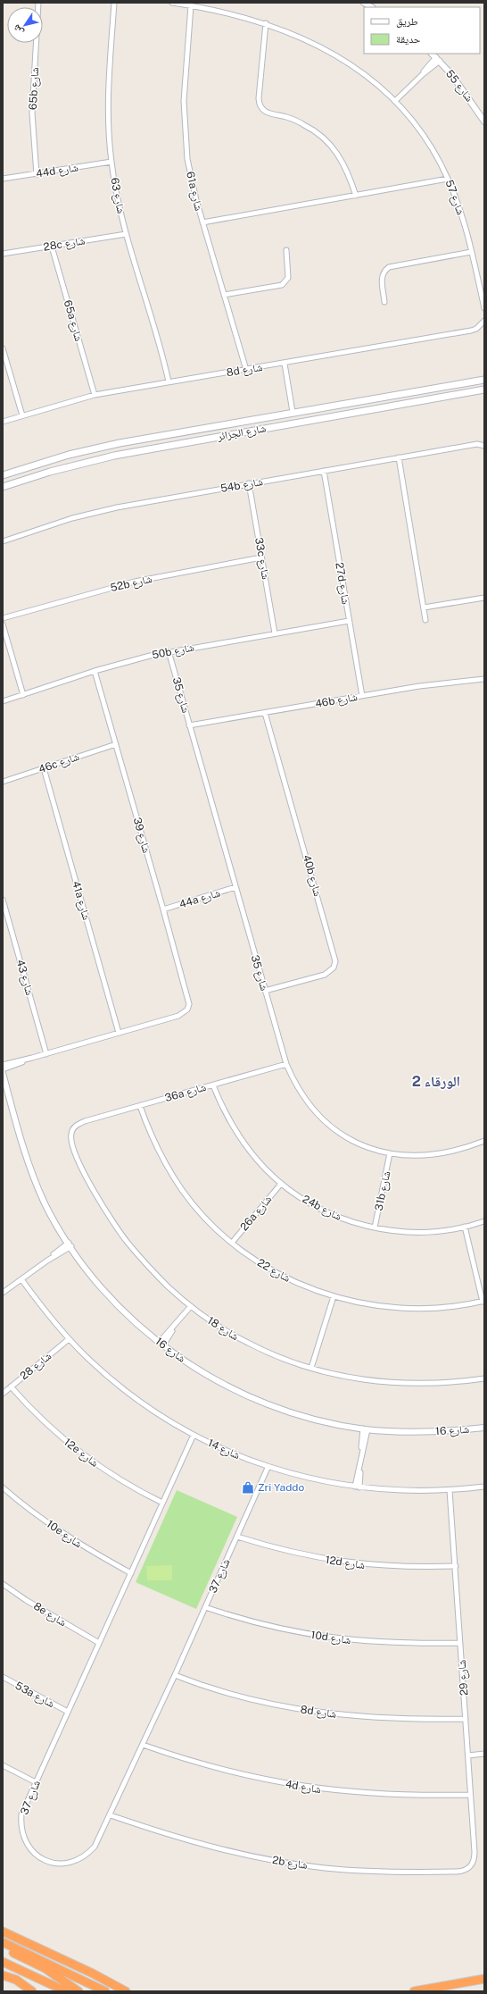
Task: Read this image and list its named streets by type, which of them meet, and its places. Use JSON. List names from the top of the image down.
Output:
{
  "streets": {
    "main road": ["شارع الجزائر"],
    "street": [
      "شارع 55",
      "65b شارع",
      "44d شارع",
      "61a شارع",
      "شارع 63",
      "شارع 57",
      "28c شارع",
      "65a شارع",
      "8d شارع",
      "54b شارع",
      "33c شارع",
      "52b شارع",
      "27d شارع",
      "50b شارع",
      "شارع 35",
      "46b شارع",
      "46c شارع",
      "شارع 39",
      "40b شارع",
      "44a شارع",
      "41a شارع",
      "شارع 43",
      "36a شارع",
      "31b شارع",
      "24b شارع",
      "26a شارع",
      "شارع 22",
      "شارع 18",
      "شارع 16",
      "شارع 28",
      "شارع 14",
      "12e شارع",
      "10e شارع",
      "12d شارع",
      "شارع 37",
      "8e شارع",
      "10d شارع",
      "شارع 29",
      "53a شارع",
      "4d شارع",
      "2b شارع"
    ]
  },
  "crossings": [
    ["65b شارع", "44d شارع"],
    ["44d شارع", "شارع 63"],
    ["61a شارع", "شارع 57"],
    ["61a شارع", "8d شارع"],
    ["شارع 63", "28c شارع"],
    ["شارع 63", "8d شارع"],
    ["28c شارع", "65a شارع"],
    ["65a شارع", "8d شارع"],
    ["8d شارع", "شارع 37"],
    ["8d شارع", "شارع 29"],
    ["54b شارع", "33c شارع"],
    ["54b شارع", "27d شارع"],
    ["33c شارع", "52b شارع"],
    ["33c شارع", "50b شارع"],
    ["27d شارع", "50b شارع"],
    ["27d شارع", "46b شارع"],
    ["50b شارع", "شارع 35"],
    ["50b شارع", "شارع 39"],
    ["شارع 35", "46b شارع"],
    ["شارع 35", "40b شارع"],
    ["شارع 35", "44a شارع"],
    ["شارع 35", "36a شارع"],
    ["شارع 35", "31b شارع"],
    ["46b شارع", "40b شارع"],
    ["46c شارع", "شارع 39"],
    ["46c شارع", "41a شارع"],
    ["شارع 39", "44a شارع"],
    ["شارع 39", "41a شارع"],
    ["36a شارع", "24b شارع"],
    ["36a شارع", "شارع 22"],
    ["36a شارع", "شارع 18"],
    ["31b شارع", "24b شارع"],
    ["24b شارع", "26a شارع"],
    ["26a شارع", "شارع 22"],
    ["شارع 28", "شارع 14"],
    ["شارع 28", "12e شارع"],
    ["شارع 14", "شارع 37"],
    ["شارع 14", "شارع 29"],
    ["12e شارع", "شارع 37"],
    ["10e شارع", "شارع 37"],
    ["12d شارع", "شارع 37"],
    ["12d شارع", "شارع 29"],
    ["شارع 37", "8e شارع"],
    ["شارع 37", "10d شارع"],
    ["شارع 37", "53a شارع"],
    ["شارع 37", "4d شارع"],
    ["شارع 37", "2b شارع"],
    ["10d شارع", "شارع 29"],
    ["شارع 29", "4d شارع"],
    ["شارع 29", "2b شارع"]
  ],
  "districts": ["الورقاء 2"],
  "places": {
    "shop": ["Zri Yaddo"]
  },
  "legend": ["طريق", "حديقة"],
  "north": "bottom left"
}
